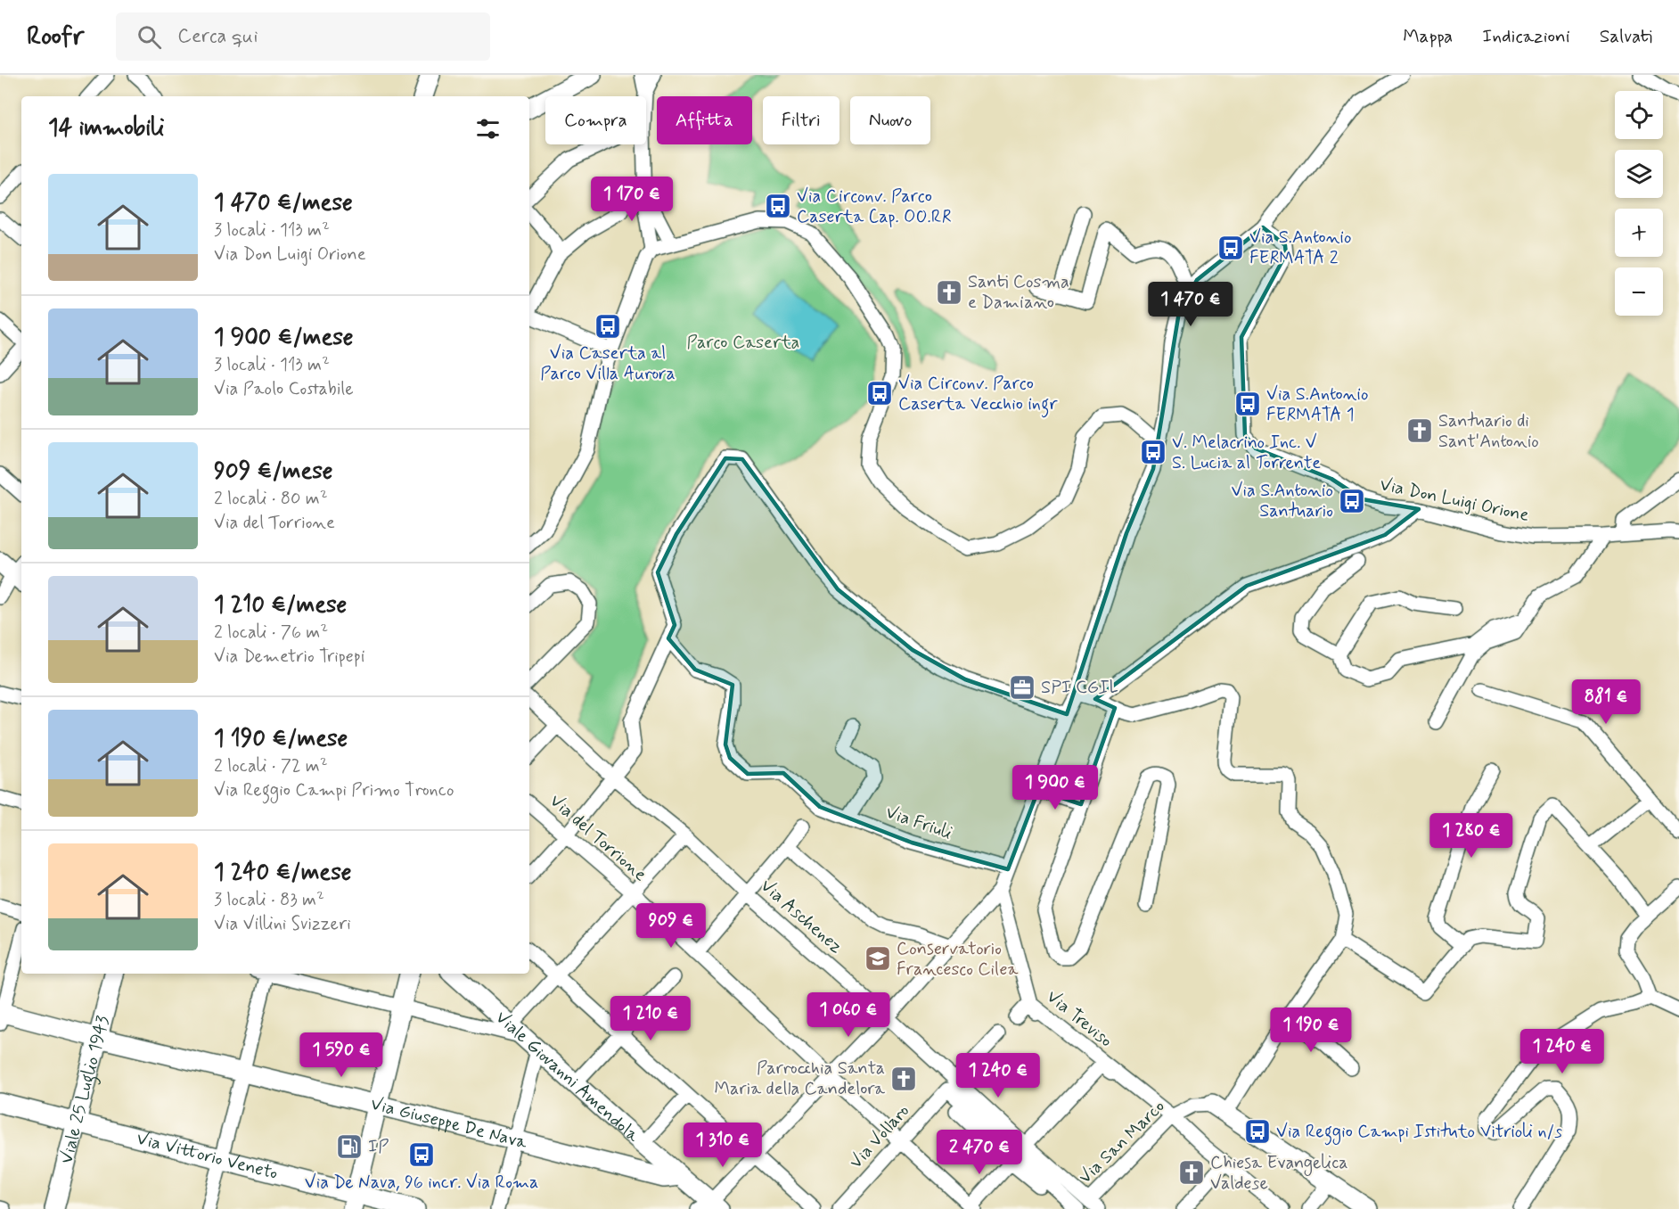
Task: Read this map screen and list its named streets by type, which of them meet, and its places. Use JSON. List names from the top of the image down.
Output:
{
  "streets": {
    "street": [
      "Via Don Luigi Orione",
      "Via Friuli",
      "Via del Torrione",
      "Via Aschenez",
      "Via Treviso",
      "Viale Giovanni Amendola",
      "Viale 25 Luglio 1943",
      "Via Giuseppe De Nava",
      "Via Vollaro",
      "Via San Marco",
      "Via Vittorio Veneto"
    ]
  },
  "crossings": [
    ["Via del Torrione", "Via Vollaro"],
    ["Via Aschenez", "Via Vollaro"],
    ["Via Aschenez", "Via San Marco"],
    ["Via Treviso", "Via San Marco"],
    ["Viale Giovanni Amendola", "Via Giuseppe De Nava"],
    ["Viale 25 Luglio 1943", "Via Giuseppe De Nava"],
    ["Viale 25 Luglio 1943", "Via Vittorio Veneto"]
  ],
  "parks": ["Parco Caserta"],
  "places": {
    "bus stop": [
      "Via Circonv. Parco Caserta Cap. OO.RR",
      "Via S.Antonio FERMATA 2",
      "Via Caserta al Parco Villa Aurora",
      "Via Circonv. Parco Caserta Vecchio ingr",
      "Via S.Antonio FERMATA 1",
      "V. Melacrino Inc. V S. Lucia al Torrente",
      "Via S.Antonio Santuario",
      "Via Reggio Campi Istituto Vitrioli n/s",
      "Via De Nava, 96 incr. Via Roma"
    ],
    "church": [
      "Santi Cosma e Damiano",
      "Santuario di Sant'Antonio",
      "Parrocchia Santa Maria della Candelora",
      "Chiesa Evangelica Valdese"
    ],
    "office": ["SPI CGIL"],
    "school or university": ["Conservatorio Francesco Cilea"],
    "fuel station": ["IP"]
  },
  "page": {
    "header": "Roofr",
    "search": "Cerca qui",
    "nav": ["Mappa", "Indicazioni", "Salvati"],
    "map_buttons": ["+", "−"],
    "chip": [
      "Compra",
      "Affitta",
      "Filtri",
      "Nuovo"
    ],
    "heading": "14 immobili",
    "list": [
      {
        "name": "1 470 €/mese",
        "note": "3 locali · 113 m² · Via Don Luigi Orione"
      },
      {
        "name": "1 900 €/mese",
        "note": "3 locali · 113 m² · Via Paolo Costabile"
      },
      {
        "name": "909 €/mese",
        "note": "2 locali · 80 m² · Via del Torrione"
      },
      {
        "name": "1 210 €/mese",
        "note": "2 locali · 76 m² · Via Demetrio Tripepi"
      },
      {
        "name": "1 190 €/mese",
        "note": "2 locali · 72 m² · Via Reggio Campi Primo Tronco"
      },
      {
        "name": "1 240 €/mese",
        "note": "3 locali · 83 m² · Via Villini Svizzeri"
      }
    ],
    "price": [
      "1 170 €",
      "1 470 €",
      "881 €",
      "1 900 €",
      "1 280 €",
      "909 €",
      "1 060 €",
      "1 210 €",
      "1 190 €",
      "1 240 €",
      "1 590 €",
      "1 240 €",
      "1 310 €",
      "2 470 €"
    ]
  }
}
